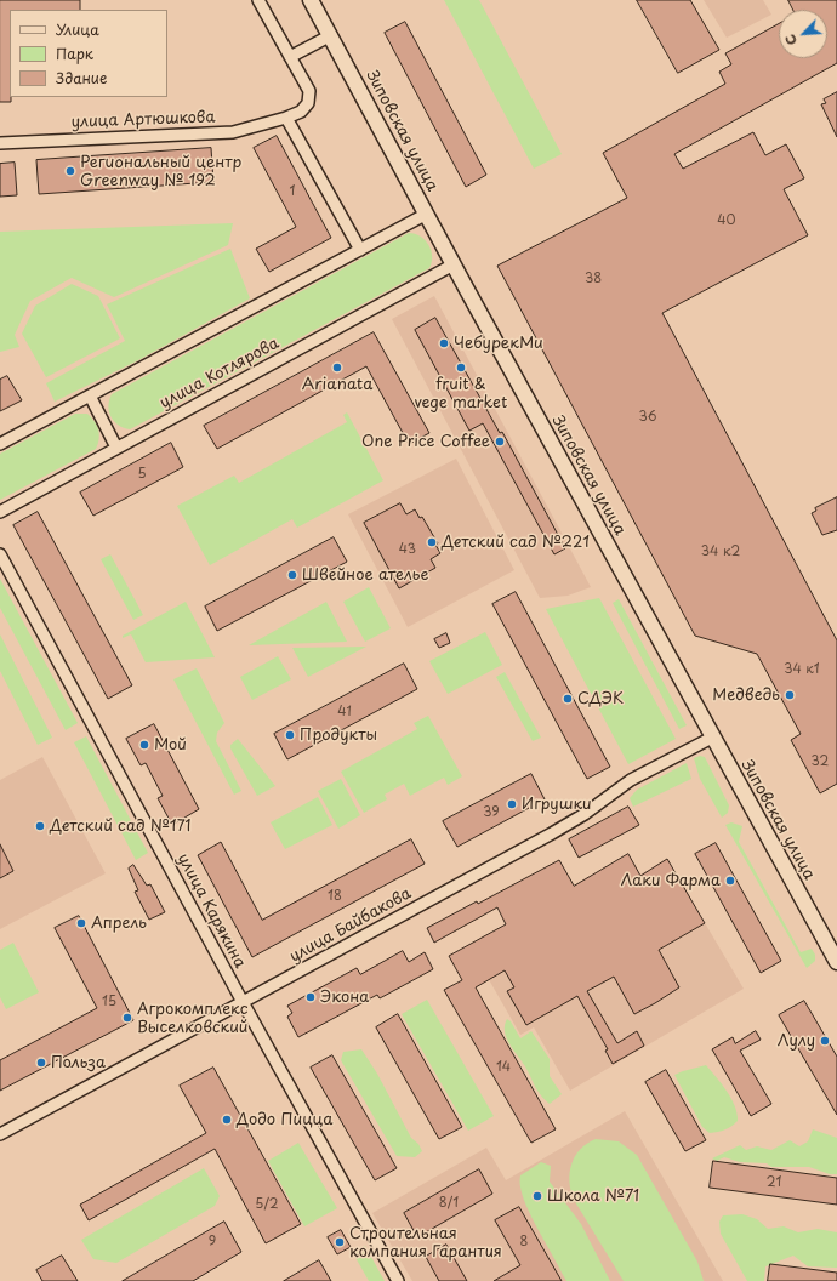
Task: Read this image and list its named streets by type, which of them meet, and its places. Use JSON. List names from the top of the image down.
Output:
{
  "streets": {
    "street": [
      "улица Артюшкова",
      "Зиповская улица",
      "улица Котлярова",
      "улица Карякина",
      "улица Байбакова"
    ]
  },
  "crossings": [
    ["Зиповская улица", "улица Котлярова"],
    ["Зиповская улица", "улица Байбакова"],
    ["улица Карякина", "улица Байбакова"]
  ],
  "places": [
    "Региональный центр Greenway № 192",
    "ЧебурекМи",
    "Arianata",
    "fruit & vege market",
    "One Price Coffee",
    "Детский сад №221",
    "Швейное ателье",
    "Медведь",
    "СДЭК",
    "Продукты",
    "Мой",
    "Игрушки",
    "Детский сад №171",
    "Лаки Фарма",
    "Апрель",
    "Экона",
    "Агрокомплекс Выселковский",
    "Лулу",
    "Польза",
    "Додо Пицца",
    "Школа №71",
    "Строительная компания Гарантия"
  ],
  "house_numbers": [
    "1",
    "40",
    "38",
    "36",
    "5",
    "43",
    "34 к2",
    "34 к1",
    "41",
    "32",
    "39",
    "18",
    "15",
    "14",
    "21",
    "8/1",
    "5/2",
    "9",
    "8"
  ],
  "legend": ["Улица", "Парк", "Здание"],
  "north": "bottom left"
}
